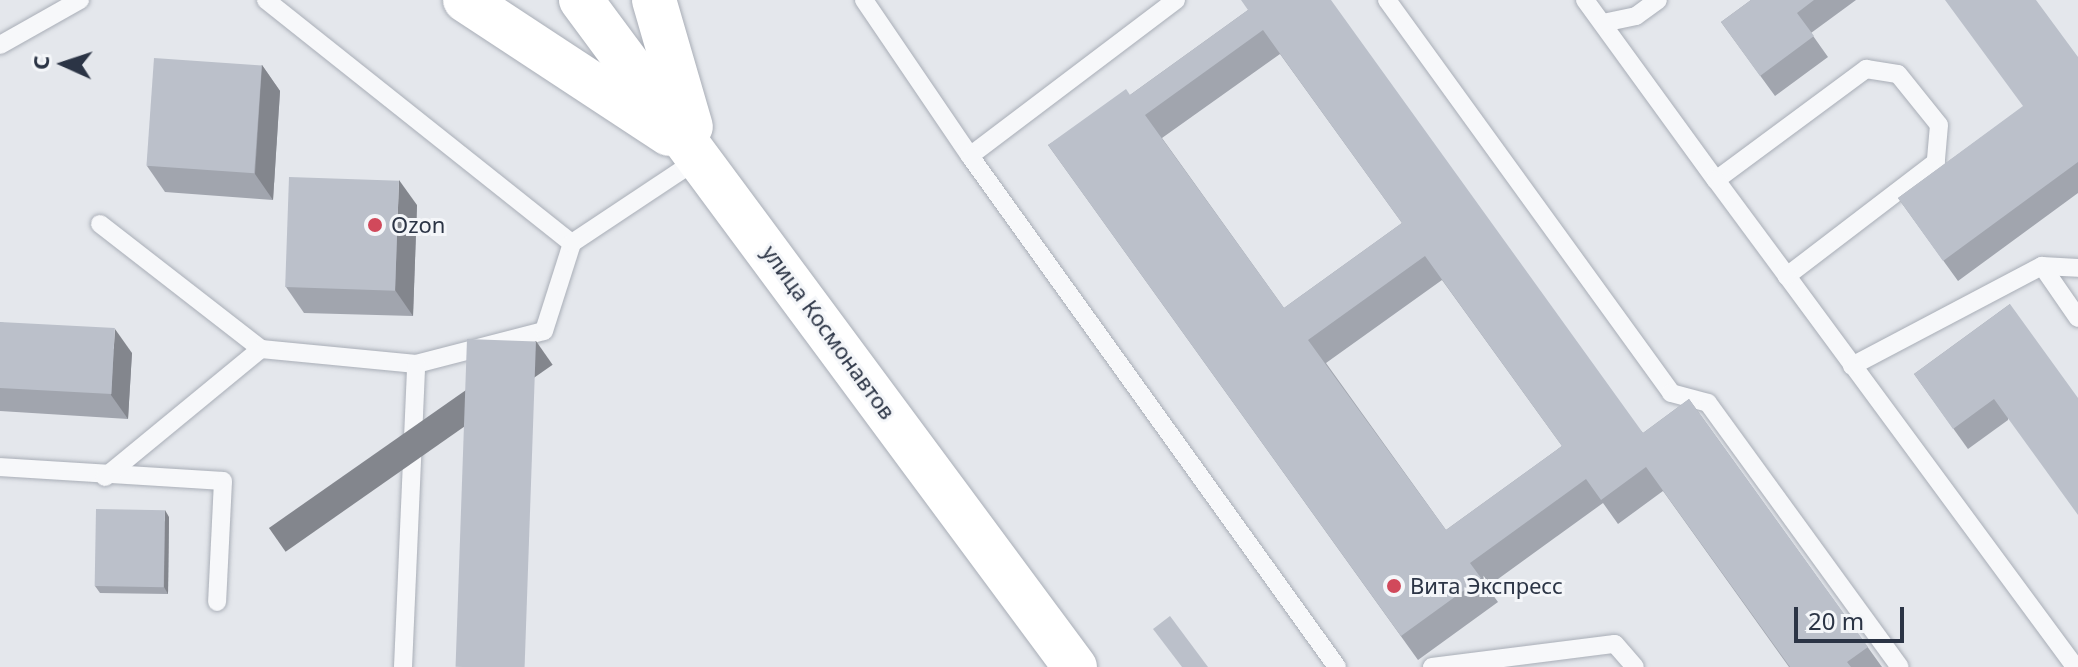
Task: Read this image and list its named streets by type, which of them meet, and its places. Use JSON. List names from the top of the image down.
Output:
{
  "streets": {
    "main road": ["улица Космонавтов"]
  },
  "places": ["Ozon", "Вита Экспресс"],
  "scale_bar": "20 m",
  "north": "left"
}
